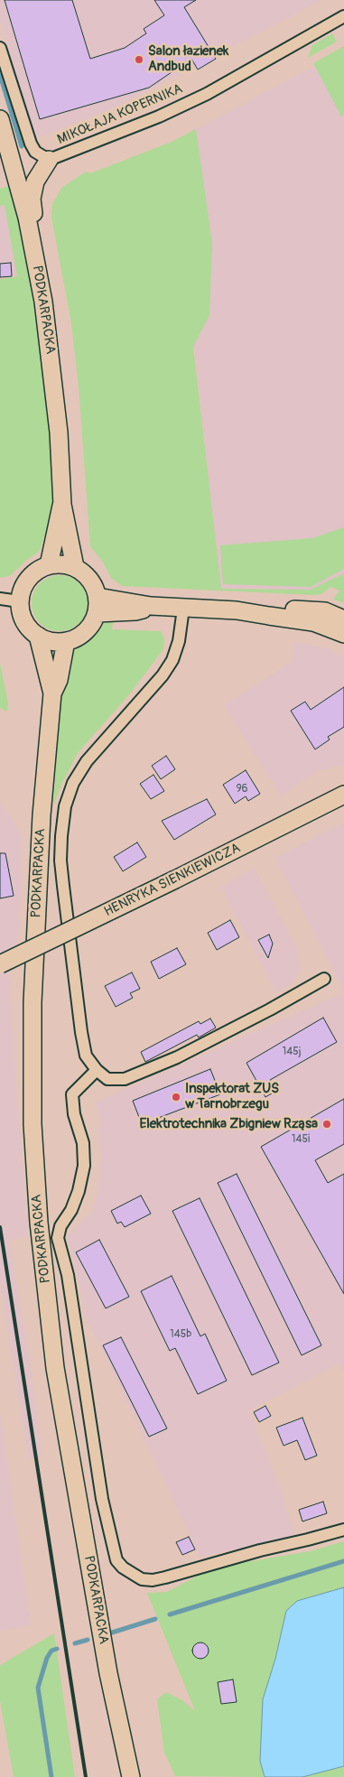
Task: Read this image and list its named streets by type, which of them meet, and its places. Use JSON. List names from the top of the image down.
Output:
{
  "streets": {
    "main road": ["PODKARPACKA", "HENRYKA SIENKIEWICZA"],
    "street": ["MIKOŁAJA KOPERNIKA"]
  },
  "places": ["Salon łazienek Andbud", "Inspektorat ZUS w Tarnobrzegu", "Elektrotechnika Zbigniew Rząsa"],
  "house_numbers": [
    "96",
    "145j",
    "145i",
    "145b"
  ]
}
